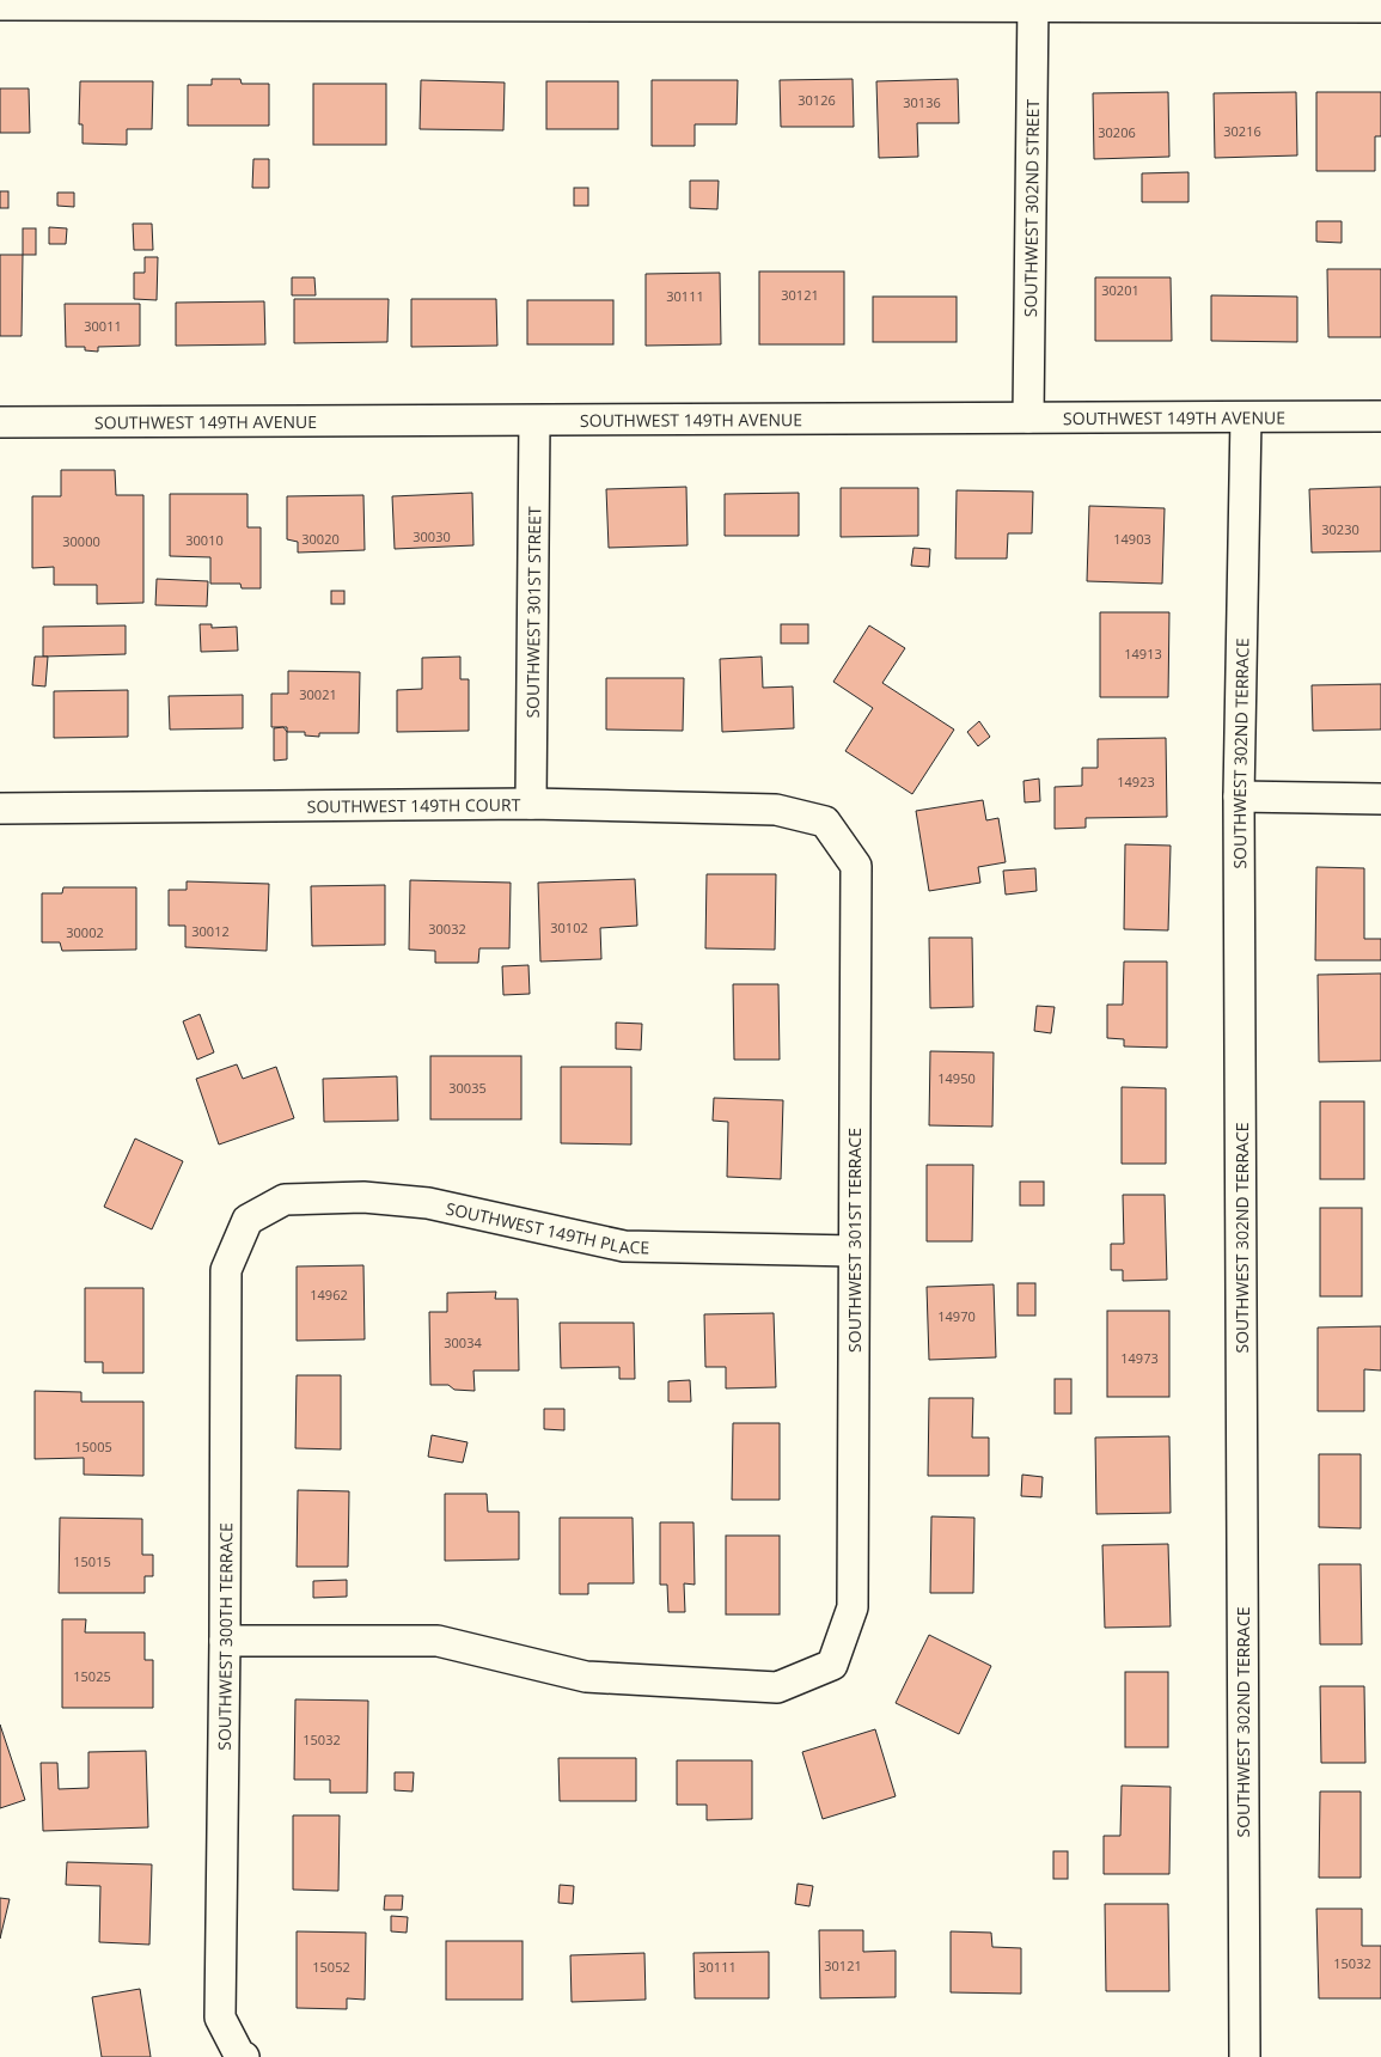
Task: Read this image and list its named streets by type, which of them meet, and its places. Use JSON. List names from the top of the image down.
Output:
{
  "streets": {
    "street": [
      "SOUTHWEST 302ND STREET",
      "SOUTHWEST 149TH AVENUE",
      "SOUTHWEST 301ST STREET",
      "SOUTHWEST 302ND TERRACE",
      "SOUTHWEST 149TH COURT",
      "SOUTHWEST 149TH PLACE",
      "SOUTHWEST 301ST TERRACE",
      "SOUTHWEST 300TH TERRACE"
    ]
  },
  "crossings": [
    ["SOUTHWEST 302ND STREET", "SOUTHWEST 149TH AVENUE"],
    ["SOUTHWEST 149TH AVENUE", "SOUTHWEST 301ST STREET"],
    ["SOUTHWEST 149TH AVENUE", "SOUTHWEST 302ND TERRACE"],
    ["SOUTHWEST 301ST STREET", "SOUTHWEST 149TH COURT"],
    ["SOUTHWEST 149TH COURT", "SOUTHWEST 301ST TERRACE"],
    ["SOUTHWEST 149TH PLACE", "SOUTHWEST 301ST TERRACE"],
    ["SOUTHWEST 149TH PLACE", "SOUTHWEST 300TH TERRACE"],
    ["SOUTHWEST 301ST TERRACE", "SOUTHWEST 300TH TERRACE"]
  ],
  "house_numbers": [
    "30126",
    "30136",
    "30216",
    "30206",
    "30201",
    "30121",
    "30111",
    "30011",
    "30230",
    "30030",
    "30020",
    "14903",
    "30010",
    "30000",
    "14913",
    "30021",
    "14923",
    "30102",
    "30032",
    "30012",
    "30002",
    "14950",
    "30035",
    "14962",
    "14970",
    "30034",
    "14973",
    "15005",
    "15015",
    "15025",
    "15032",
    "15032",
    "30121",
    "15052",
    "30111"
  ]
}
